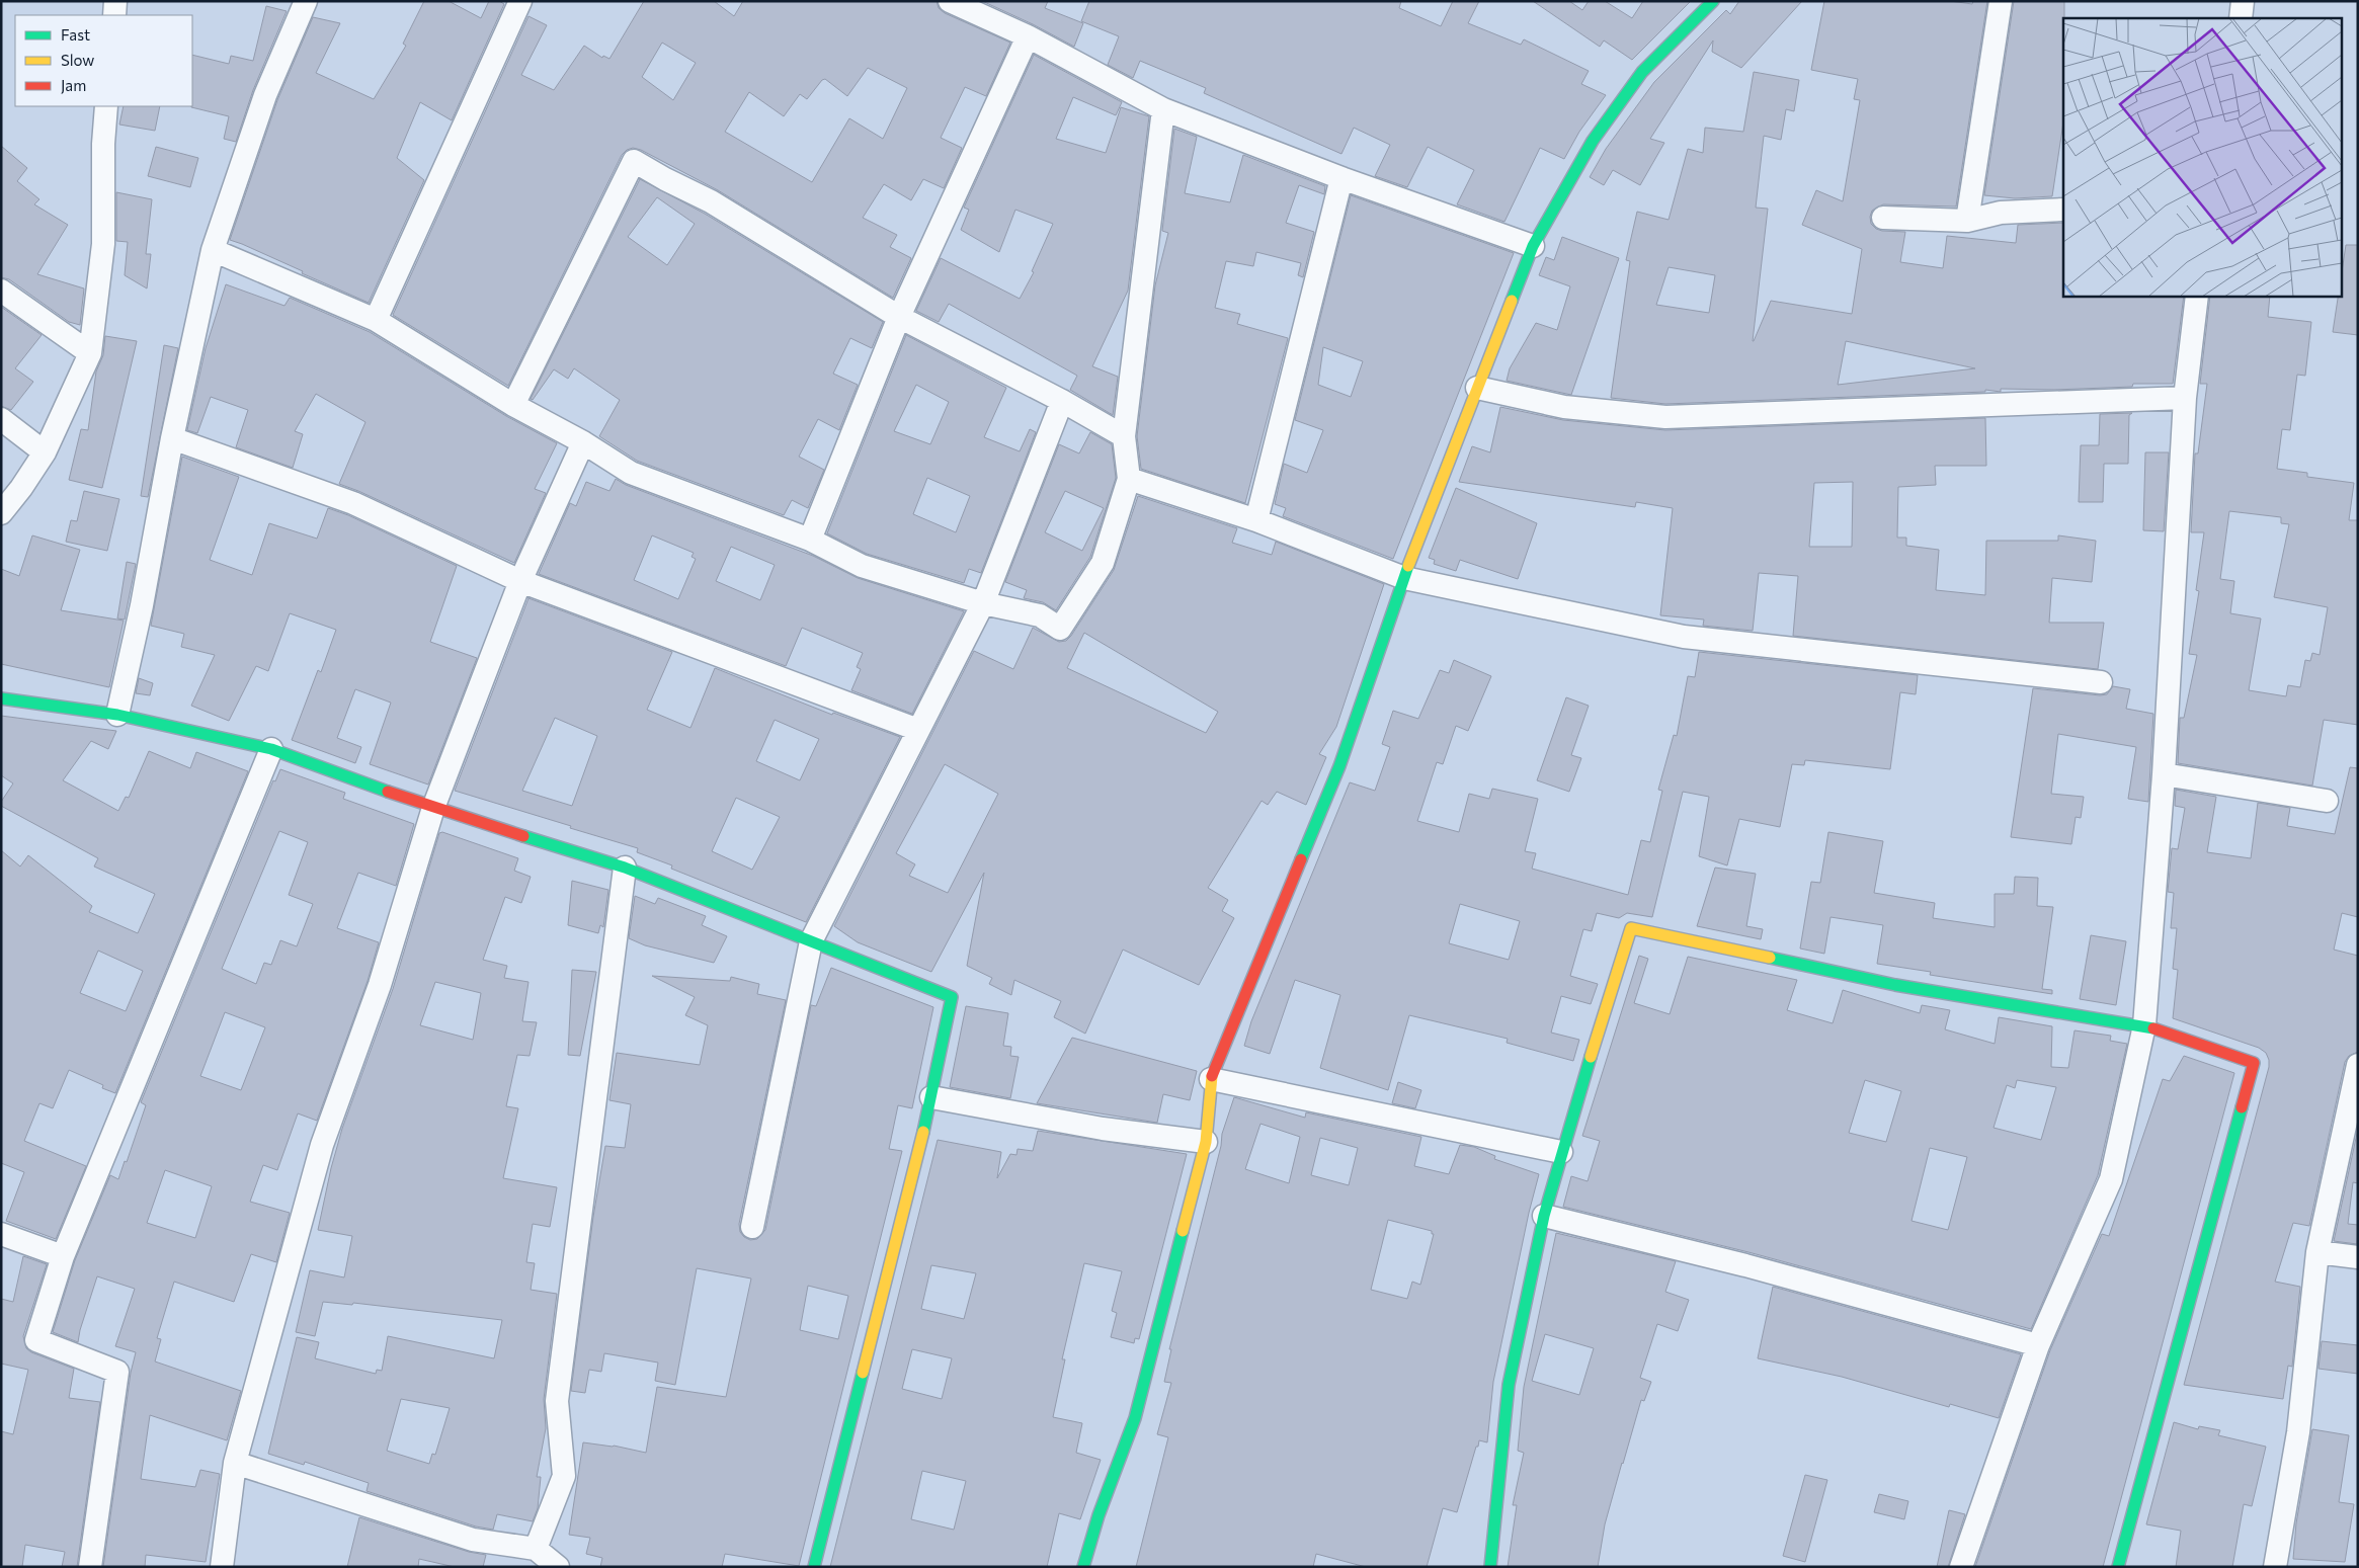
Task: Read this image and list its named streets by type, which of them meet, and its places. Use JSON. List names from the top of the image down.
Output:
{
  "legend": ["Fast", "Slow", "Jam"]
}
